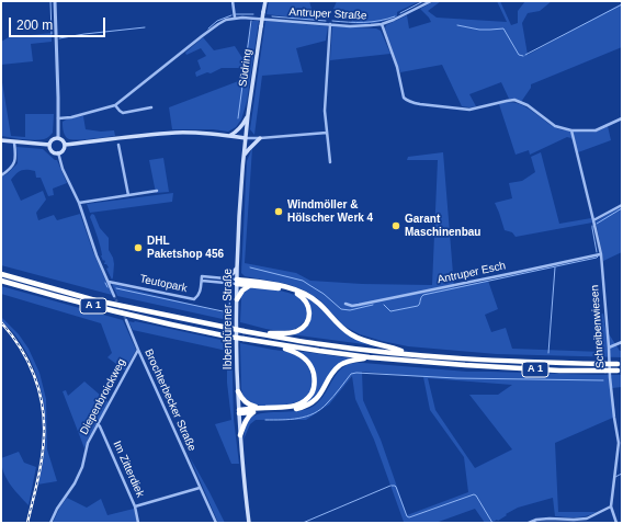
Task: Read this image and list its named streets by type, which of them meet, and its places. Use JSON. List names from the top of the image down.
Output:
{
  "streets": {
    "highway": ["A 1"],
    "main road": ["Südring", "Ibbenbürener Straße"],
    "street": [
      "Antruper Straße",
      "Antruper Esch",
      "Teutopark",
      "Schreibenwiesen",
      "Diepenbroickweg",
      "Brochterbecker Straße",
      "Im Zitterdiek"
    ]
  },
  "crossings": [
    ["Südring", "Ibbenbürener Straße"],
    ["Antruper Esch", "Schreibenwiesen"],
    ["Teutopark", "Ibbenbürener Straße"],
    ["Diepenbroickweg", "Brochterbecker Straße"],
    ["Diepenbroickweg", "Im Zitterdiek"]
  ],
  "places": ["Windmöller & Hölscher Werk 4", "Garant Maschinenbau", "DHL Paketshop 456"],
  "scale_bar": "200 m"
}
